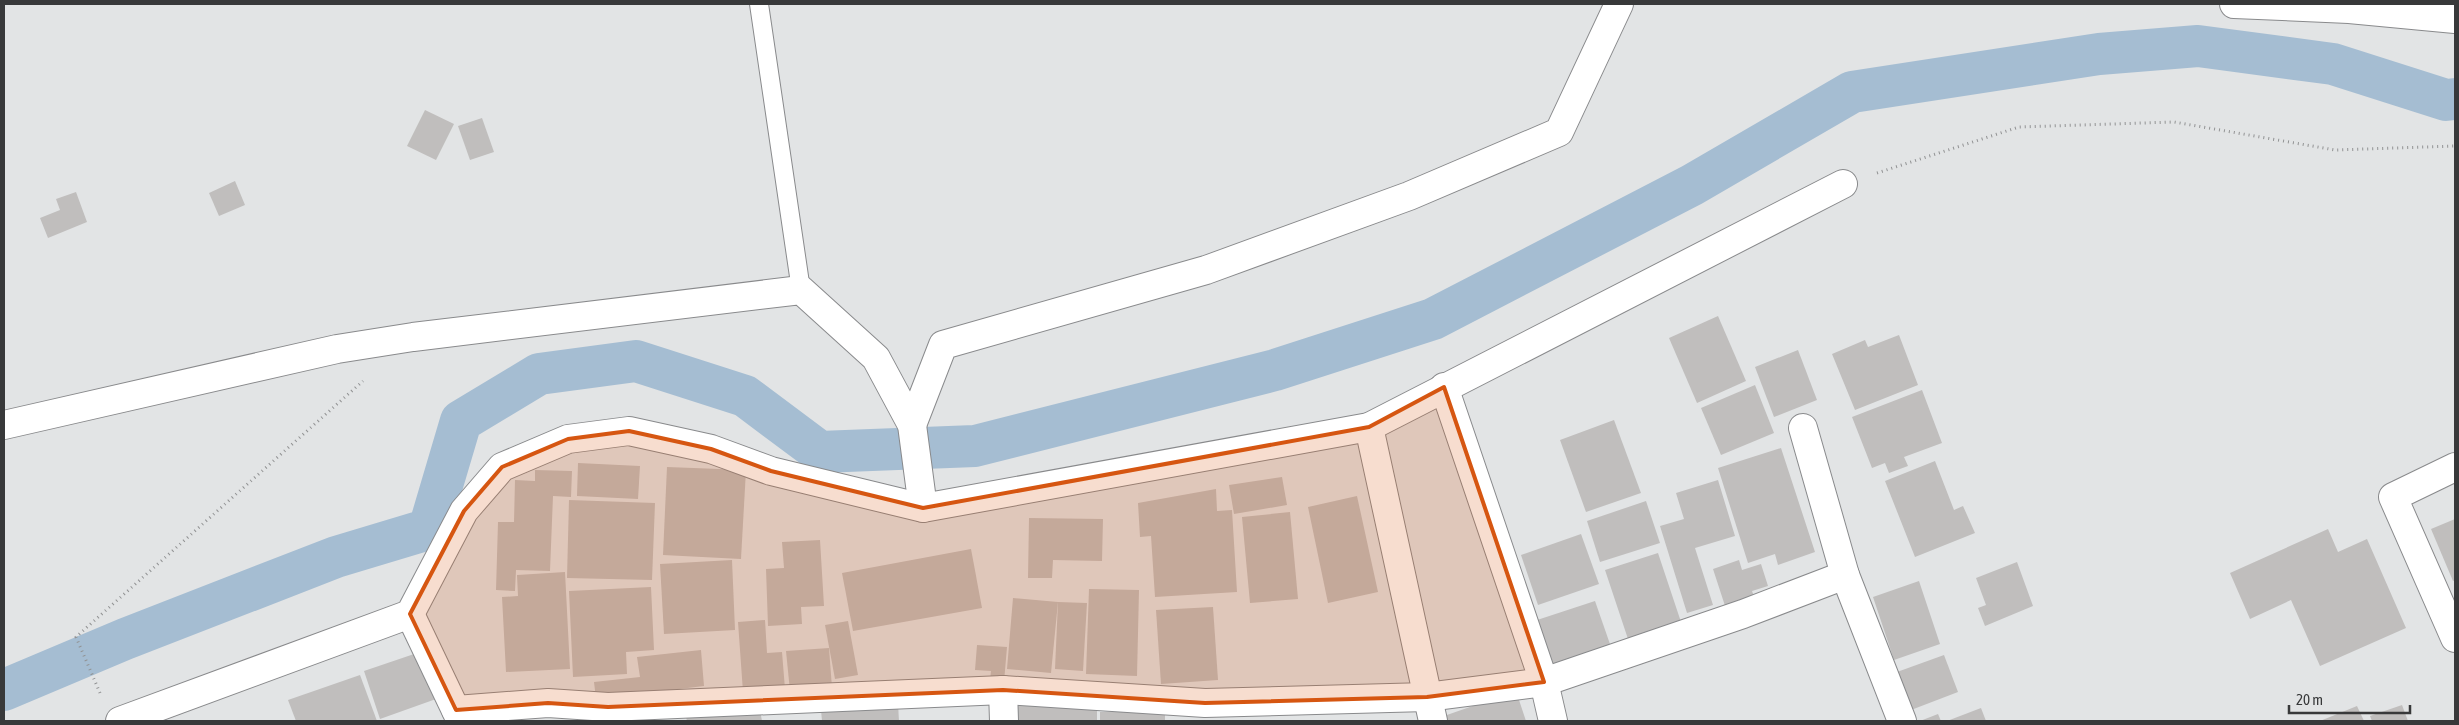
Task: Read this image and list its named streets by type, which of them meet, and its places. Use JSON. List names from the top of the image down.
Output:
{
  "scale_bar": "20 m"
}
